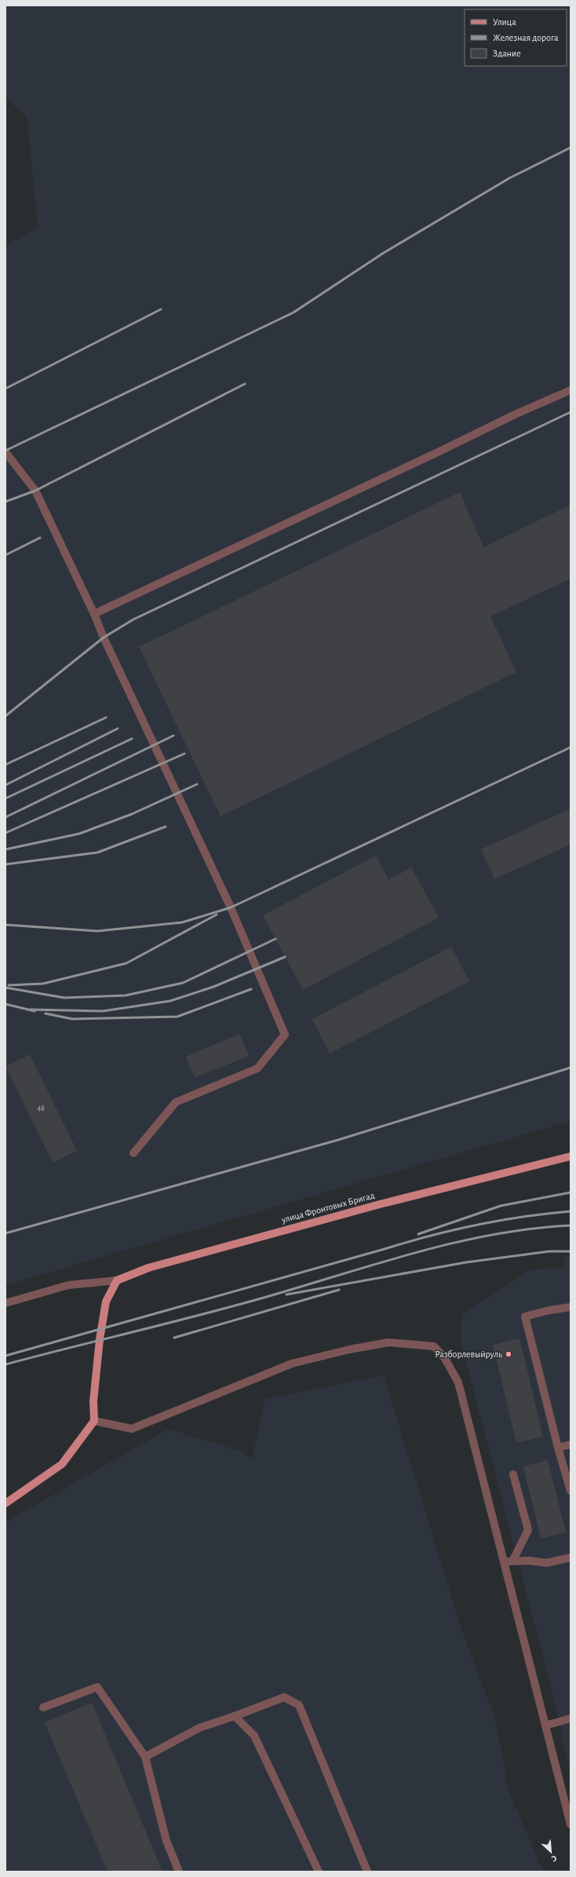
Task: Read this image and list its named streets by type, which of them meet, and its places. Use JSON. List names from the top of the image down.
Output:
{
  "streets": {
    "main road": ["улица Фронтовых Бригад"]
  },
  "places": ["Разборлевыйруль"],
  "house_numbers": ["48"],
  "legend": ["Улица", "Железная дорога", "Здание"],
  "north": "bottom right"
}
